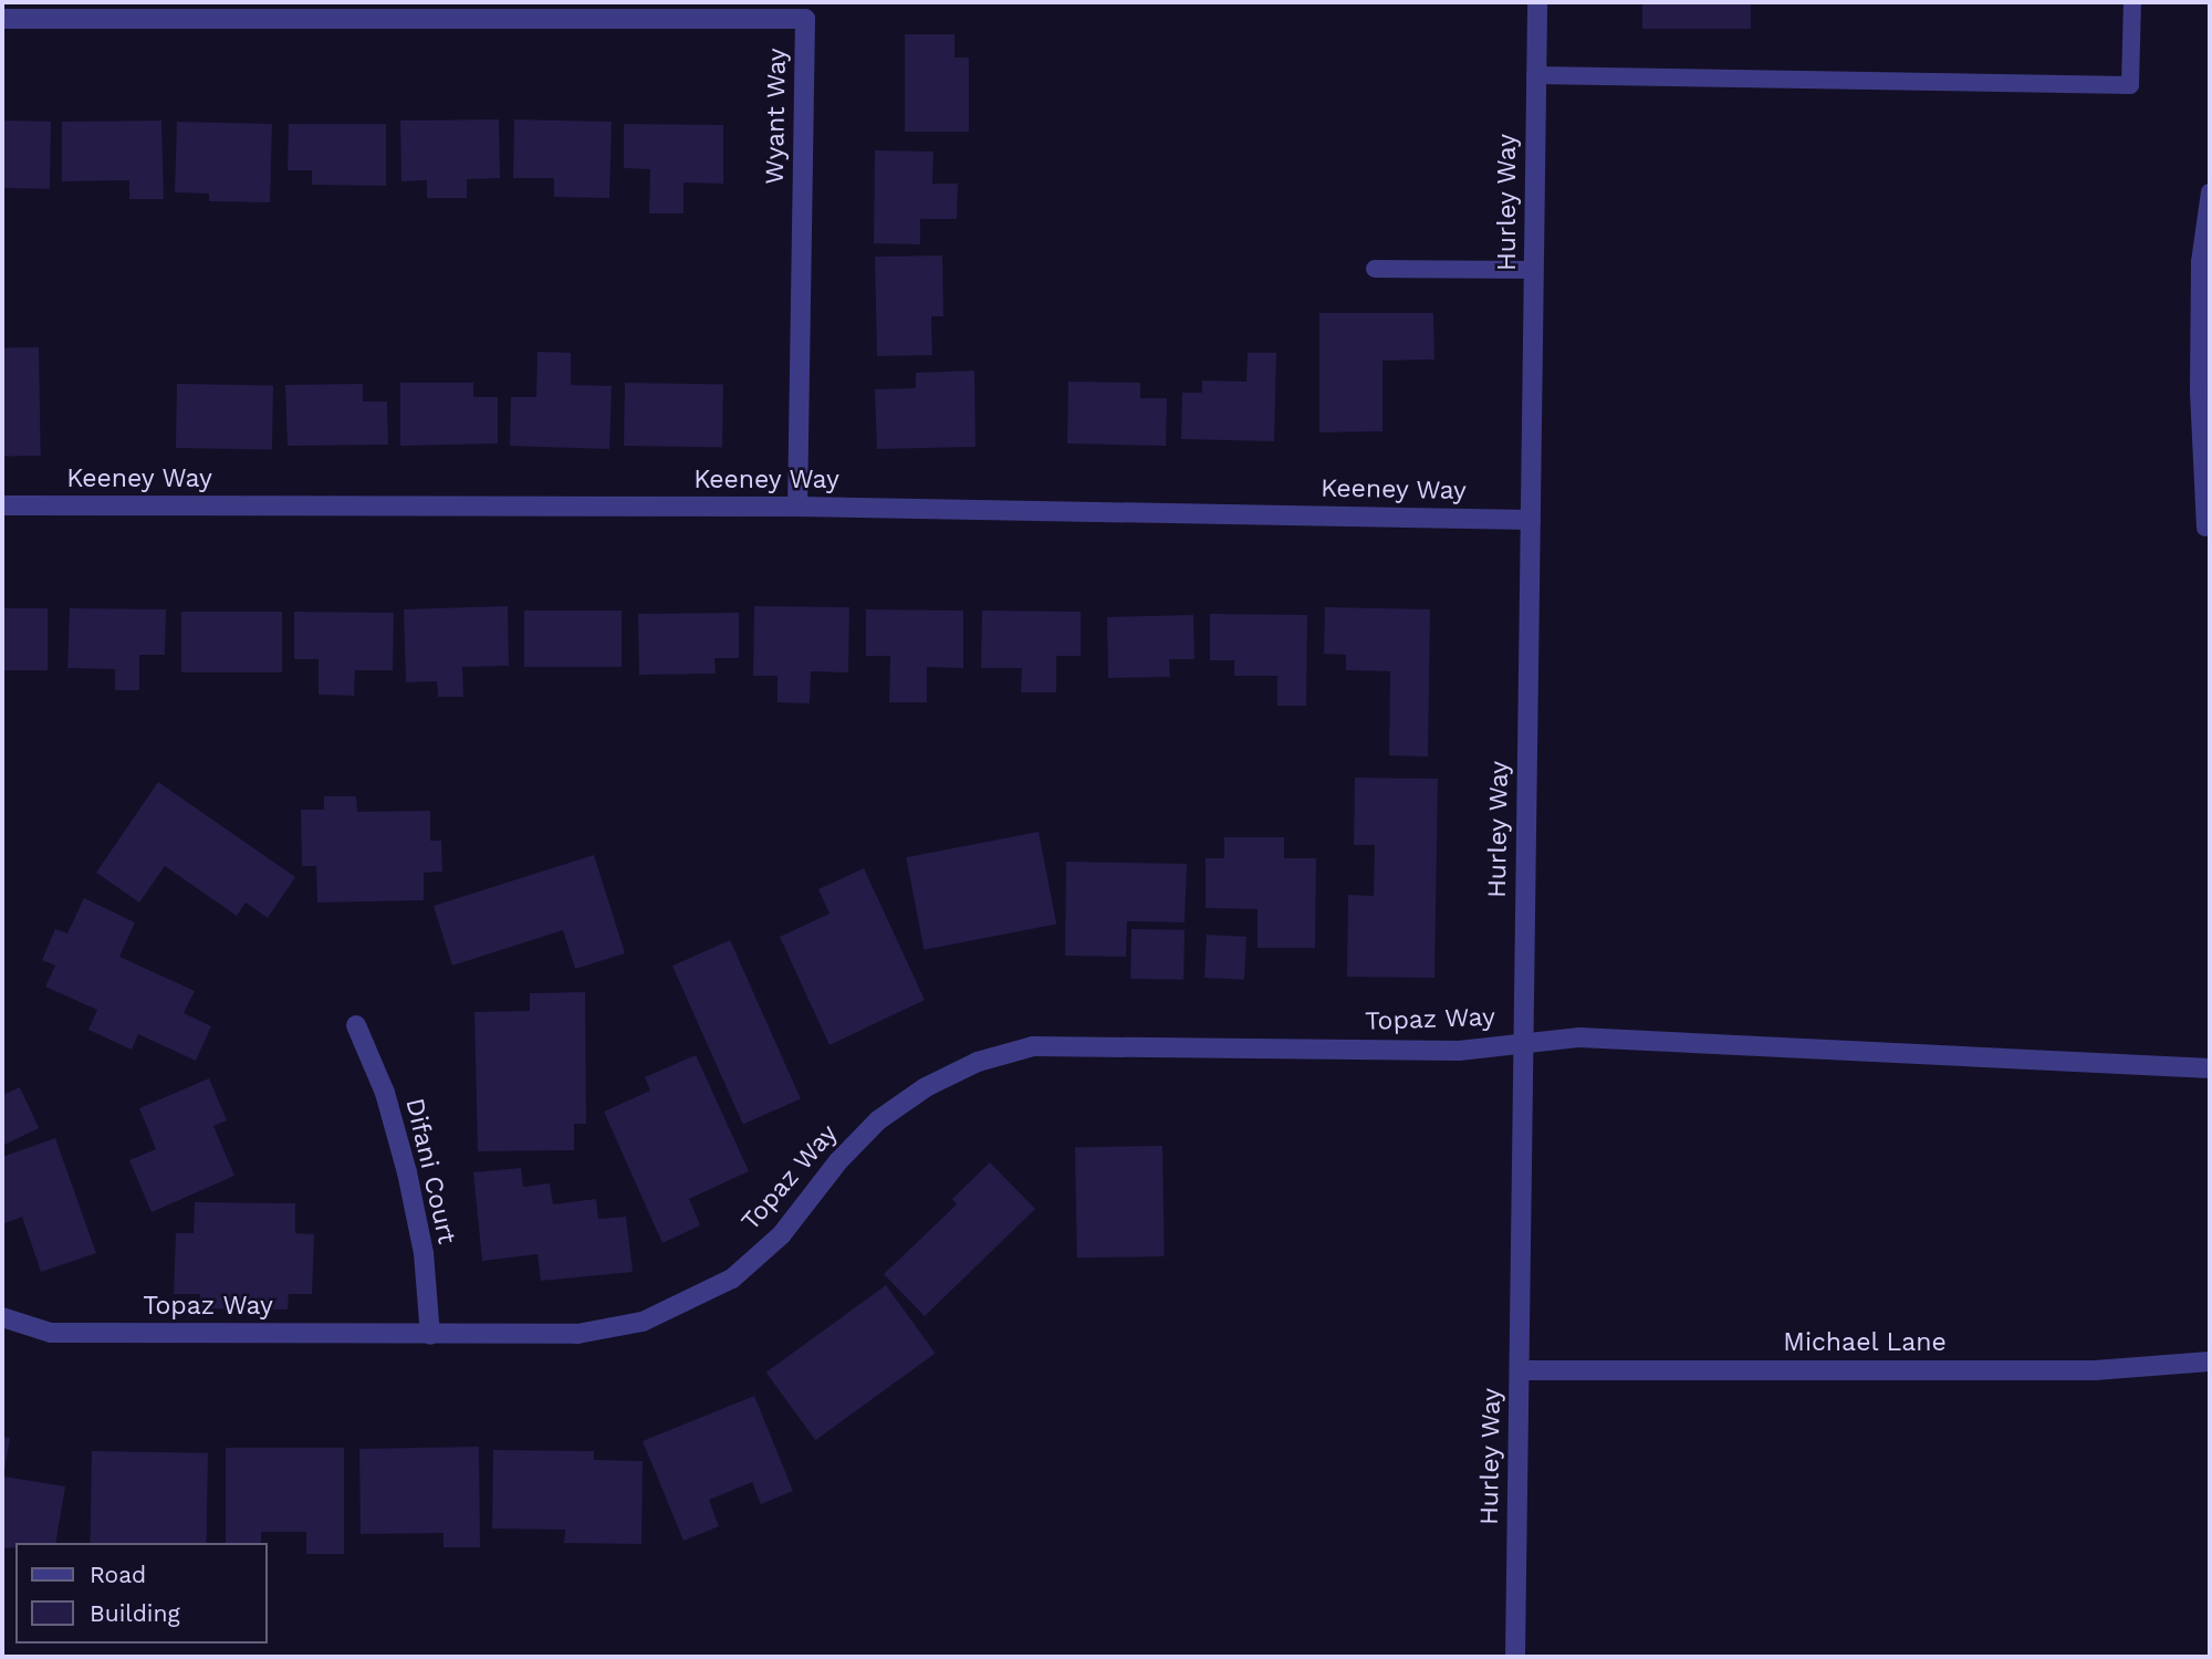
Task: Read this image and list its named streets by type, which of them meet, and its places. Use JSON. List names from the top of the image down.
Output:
{
  "streets": {
    "street": [
      "Wyant Way",
      "Hurley Way",
      "Keeney Way",
      "Topaz Way",
      "Difani Court",
      "Michael Lane"
    ]
  },
  "crossings": [
    ["Wyant Way", "Keeney Way"],
    ["Hurley Way", "Keeney Way"],
    ["Hurley Way", "Topaz Way"],
    ["Hurley Way", "Michael Lane"],
    ["Topaz Way", "Difani Court"]
  ],
  "legend": ["Road", "Building"]
}
